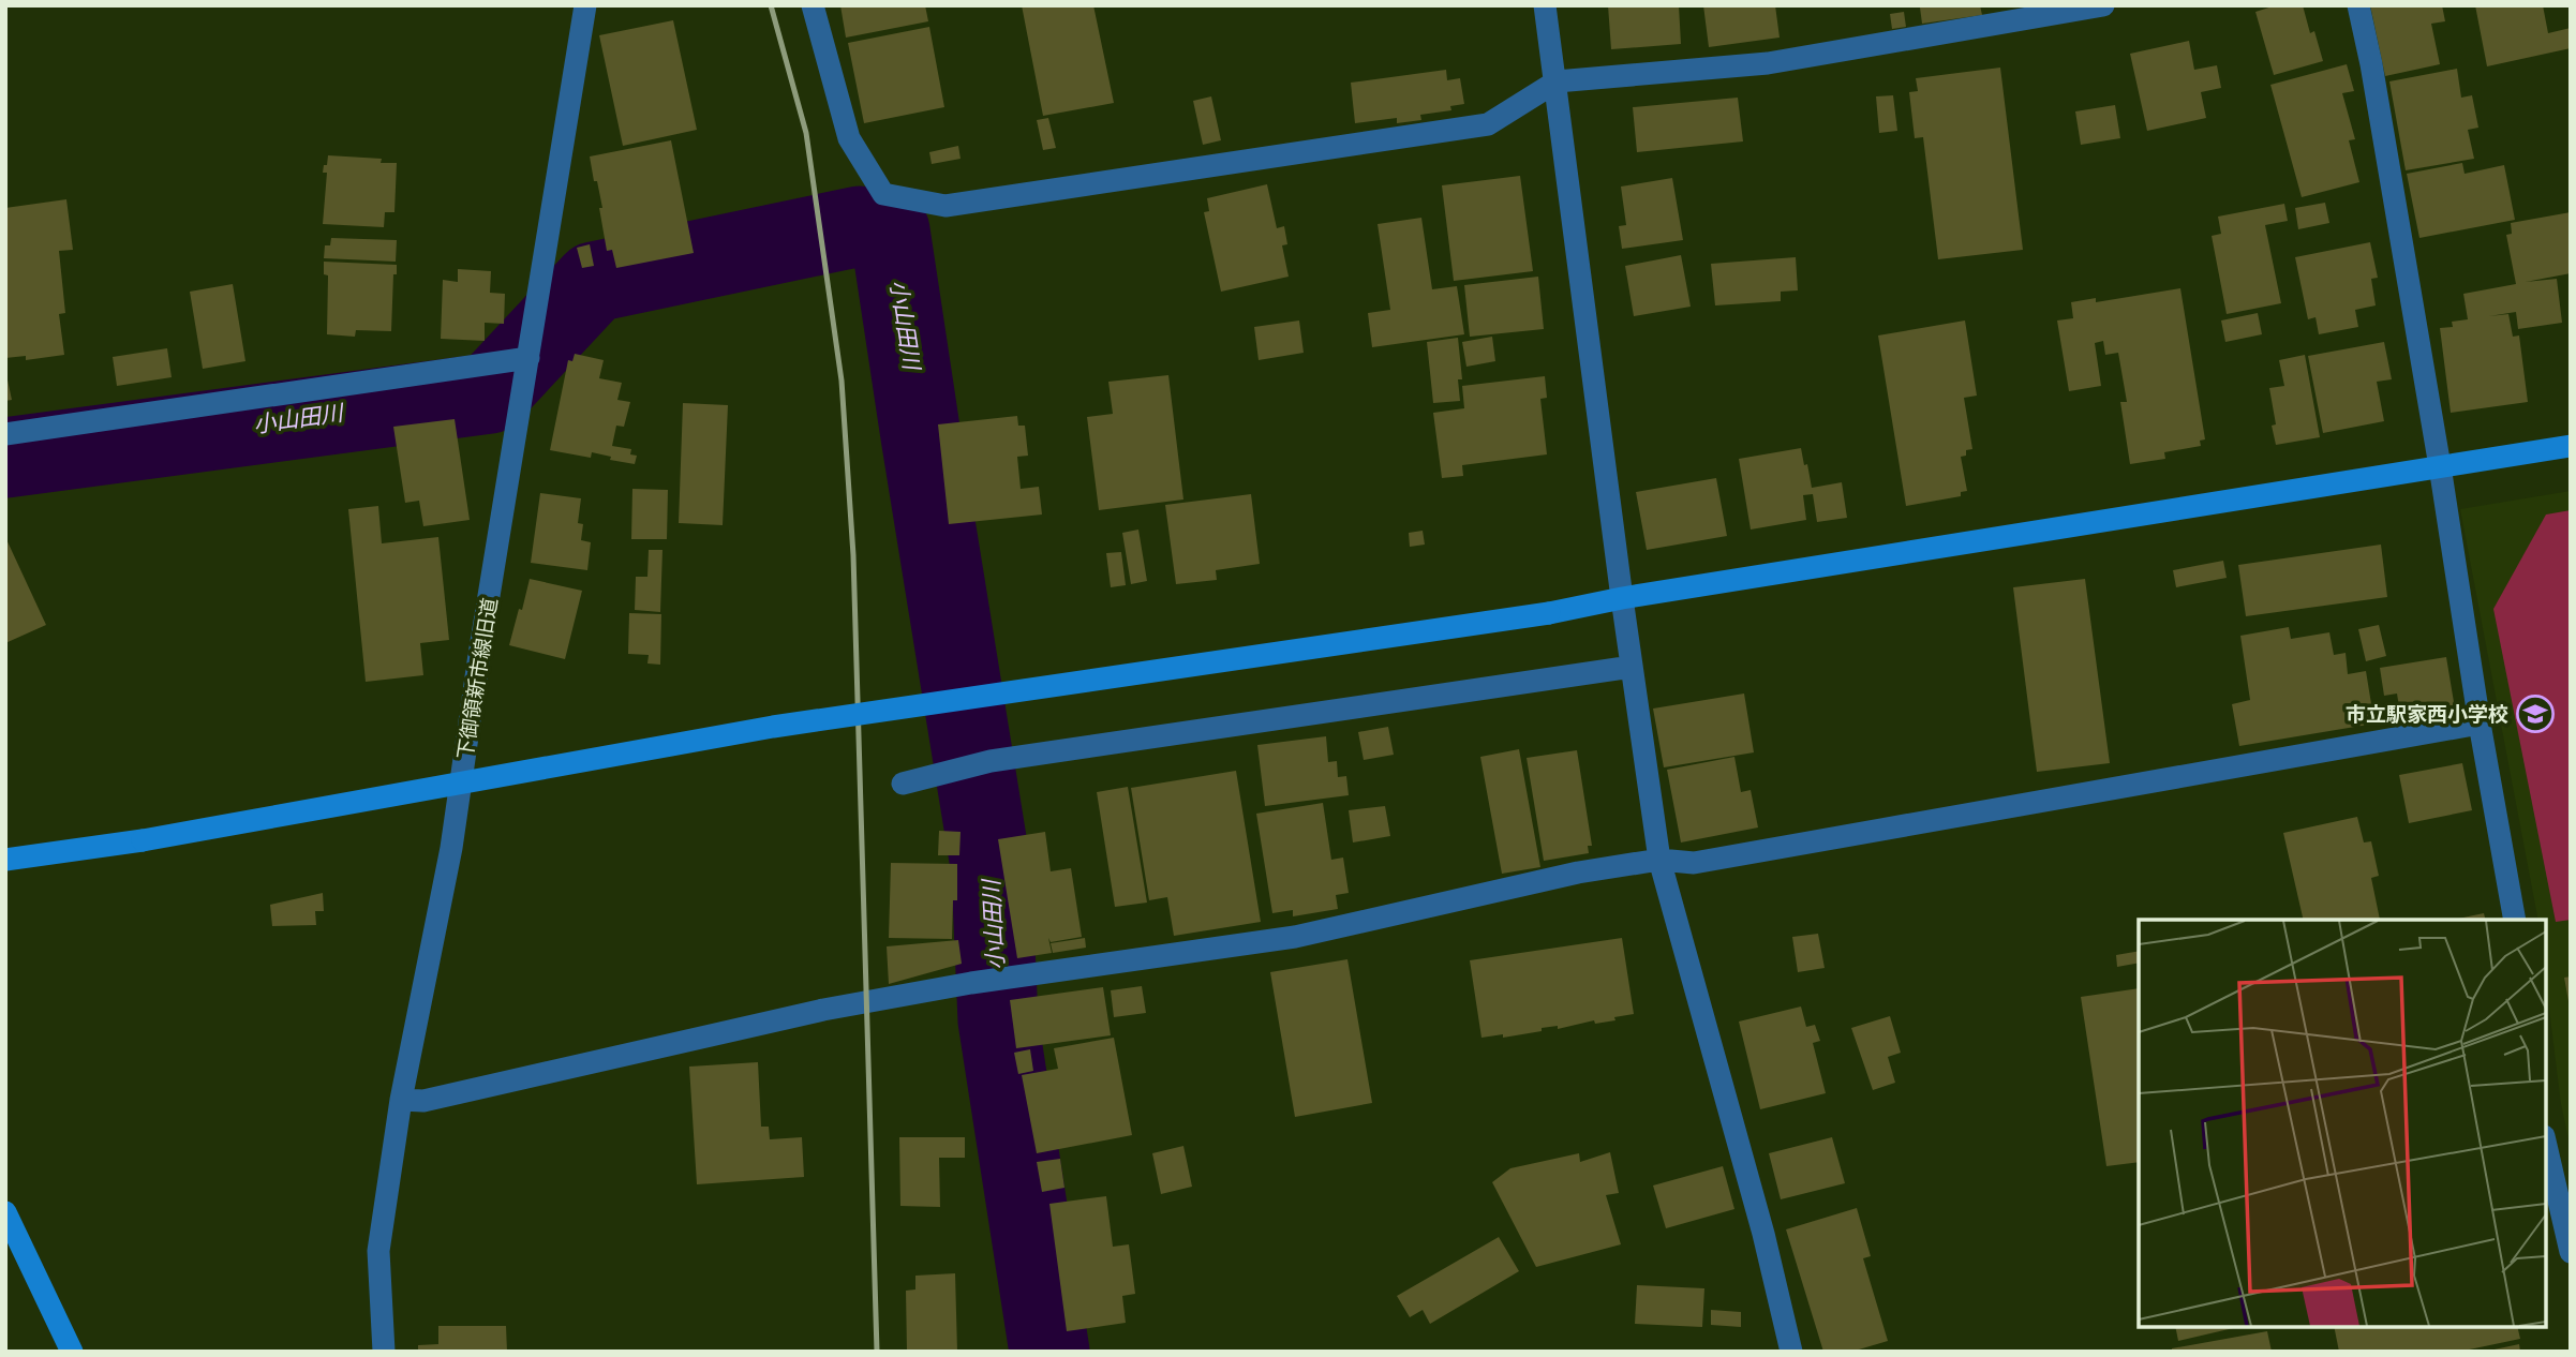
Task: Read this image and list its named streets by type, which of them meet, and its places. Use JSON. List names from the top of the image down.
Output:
{
  "streets": {
    "street": ["下御領新市線旧道"]
  },
  "water": ["小山田川"],
  "places": {
    "school or university": ["市立駅家西小学校"]
  }
}
